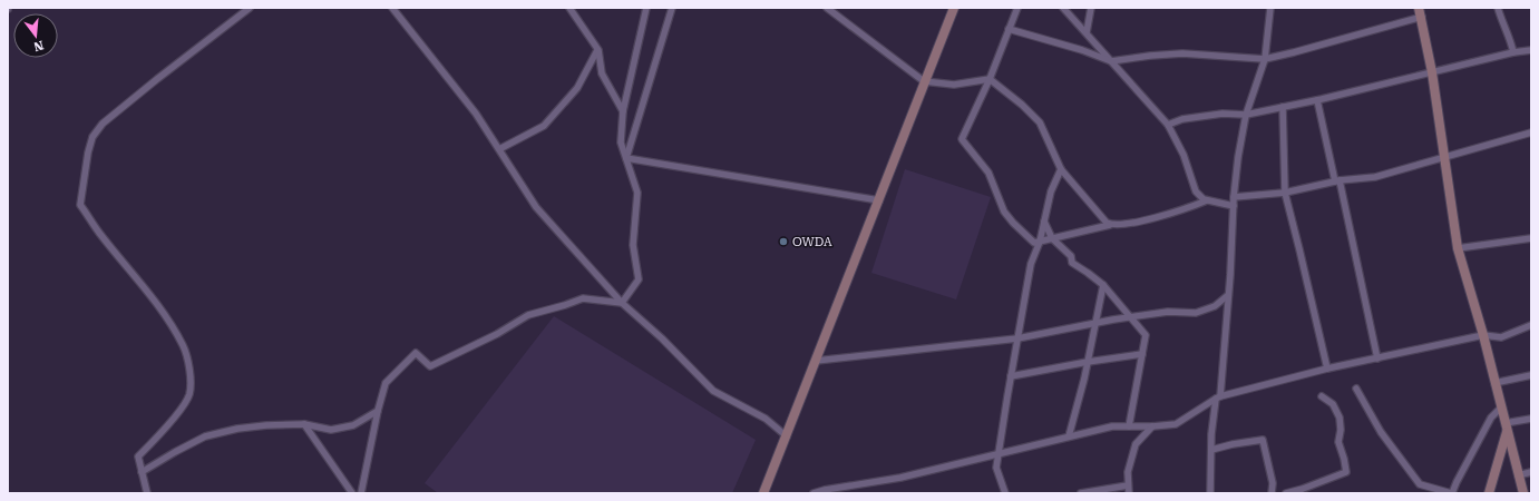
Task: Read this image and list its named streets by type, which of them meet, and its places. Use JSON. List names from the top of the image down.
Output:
{
  "places": ["OWDA"],
  "north": "bottom"
}
